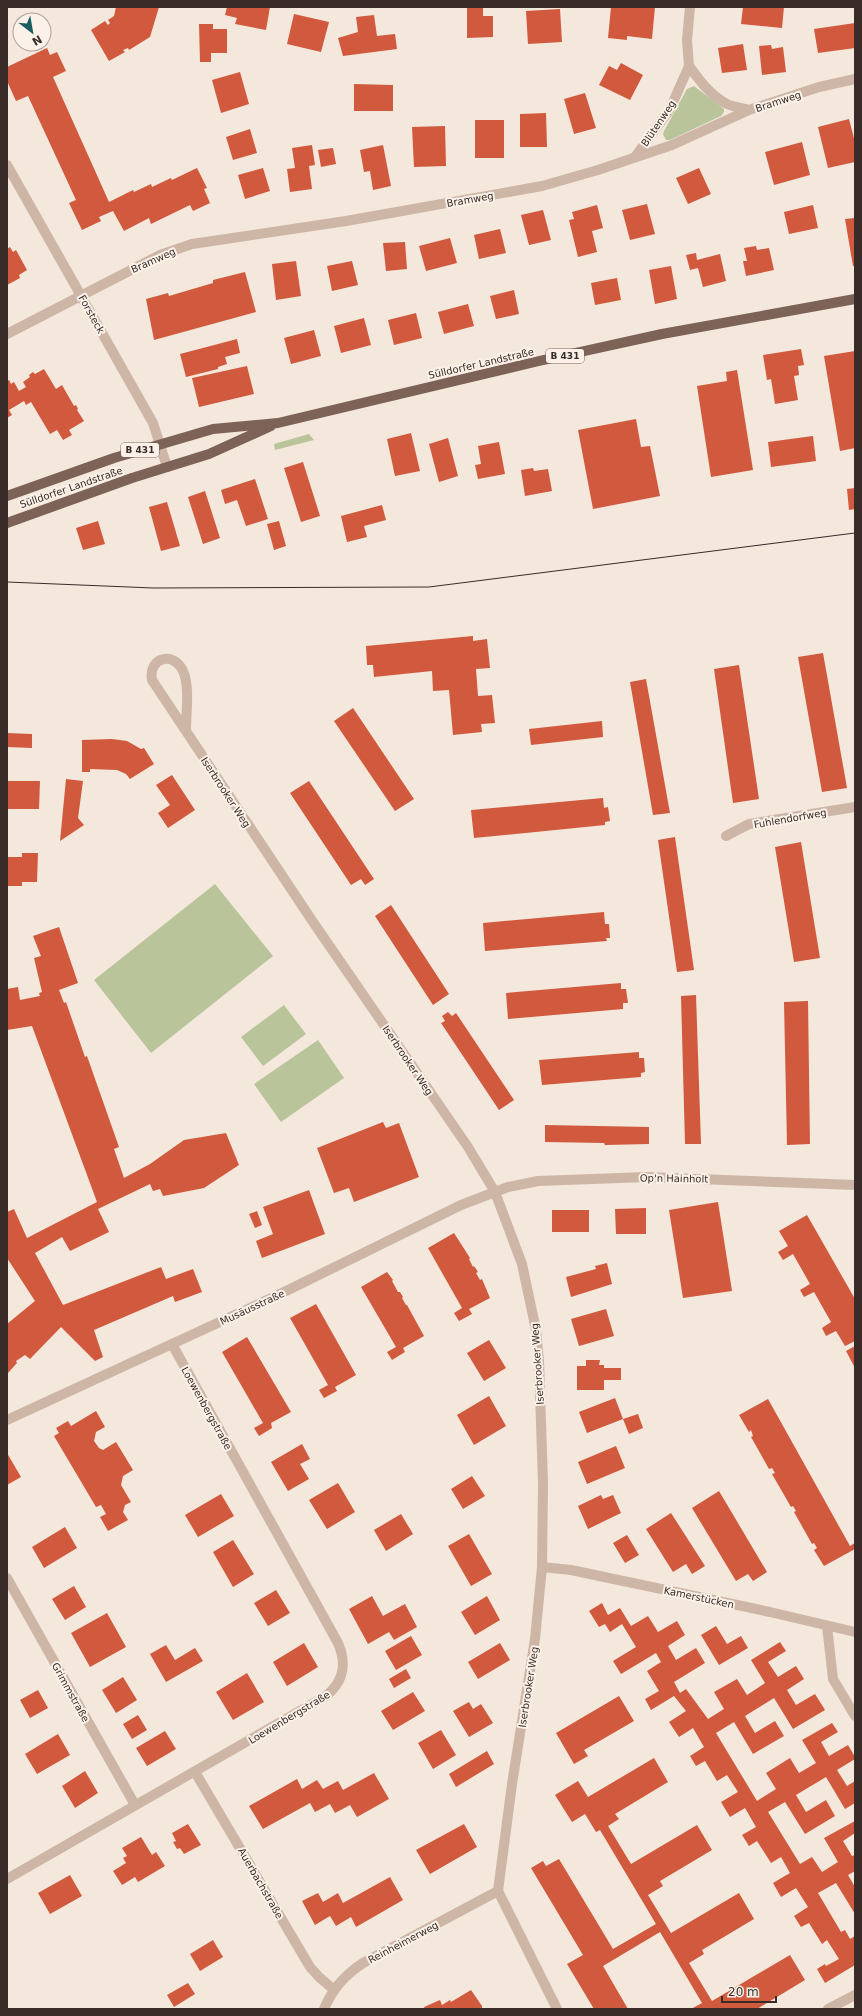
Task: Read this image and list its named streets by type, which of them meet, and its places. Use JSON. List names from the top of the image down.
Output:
{
  "streets": {
    "main road": ["B 431", "Sülldorfer Landstraße"],
    "street": [
      "Bramweg",
      "Blütenweg",
      "Forsteck",
      "Iserbrooker Weg",
      "Fuhlendorfweg",
      "Op'n Hainholt",
      "Musäusstraße",
      "Loewenbergstraße",
      "Kamerstücken",
      "Grimmstraße",
      "Auerbachstraße",
      "Reinheimerweg"
    ]
  },
  "crossings": [
    ["Bramweg", "Blütenweg"],
    ["Bramweg", "Forsteck"],
    ["Forsteck", "Sülldorfer Landstraße"],
    ["Iserbrooker Weg", "Op'n Hainholt"],
    ["Iserbrooker Weg", "Musäusstraße"],
    ["Iserbrooker Weg", "Kamerstücken"],
    ["Iserbrooker Weg", "Reinheimerweg"],
    ["Op'n Hainholt", "Musäusstraße"],
    ["Musäusstraße", "Loewenbergstraße"],
    ["Loewenbergstraße", "Grimmstraße"],
    ["Loewenbergstraße", "Auerbachstraße"],
    ["Auerbachstraße", "Reinheimerweg"]
  ],
  "scale_bar": "20 m",
  "north": "bottom right"
}
